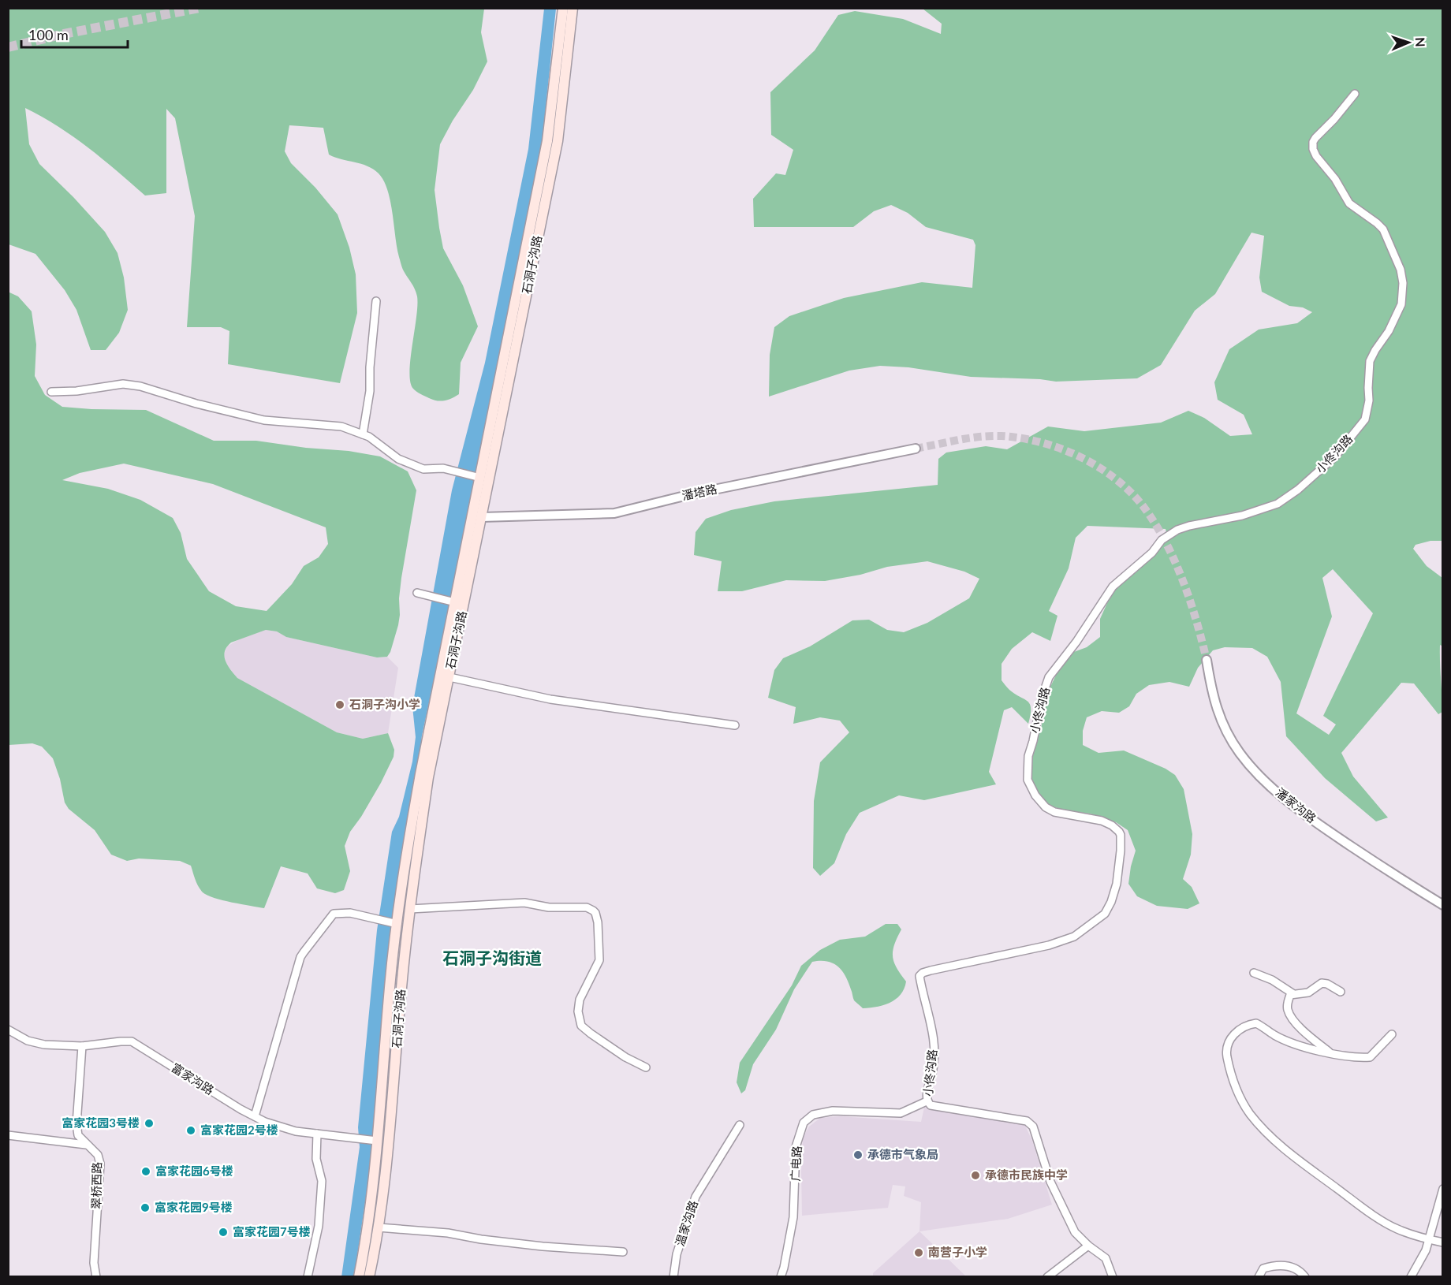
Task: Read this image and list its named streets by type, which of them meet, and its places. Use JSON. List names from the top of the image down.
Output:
{
  "streets": {
    "main road": ["石洞子沟路"],
    "street": [
      "小佟沟路",
      "潘塔路",
      "潘家沟路",
      "富家沟路",
      "广电路",
      "翠桥西路",
      "温家沟路"
    ]
  },
  "crossings": [
    ["石洞子沟路", "潘塔路"],
    ["石洞子沟路", "富家沟路"],
    ["小佟沟路", "广电路"],
    ["富家沟路", "翠桥西路"]
  ],
  "districts": ["石洞子沟街道"],
  "places": [
    "石洞子沟小学",
    "富家花园3号楼",
    "富家花园2号楼",
    "承德市气象局",
    "富家花园6号楼",
    "承德市民族中学",
    "富家花园9号楼",
    "富家花园7号楼",
    "南营子小学"
  ],
  "scale_bar": "100 m",
  "north": "right"
}
